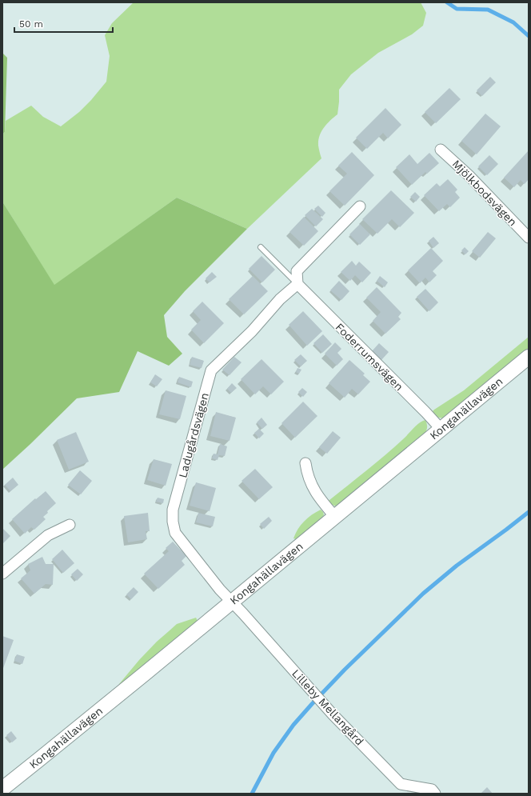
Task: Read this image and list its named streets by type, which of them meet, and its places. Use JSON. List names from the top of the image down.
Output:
{
  "streets": {
    "street": [
      "Mjölkbodsvägen",
      "Foderrumsvägen",
      "Kongahällavägen",
      "Ladugårdsvägen",
      "Lilleby Mellangård"
    ]
  },
  "crossings": [
    ["Foderrumsvägen", "Kongahällavägen"],
    ["Foderrumsvägen", "Ladugårdsvägen"],
    ["Kongahällavägen", "Ladugårdsvägen"],
    ["Kongahällavägen", "Lilleby Mellangård"],
    ["Ladugårdsvägen", "Lilleby Mellangård"]
  ],
  "scale_bar": "50 m"
}
